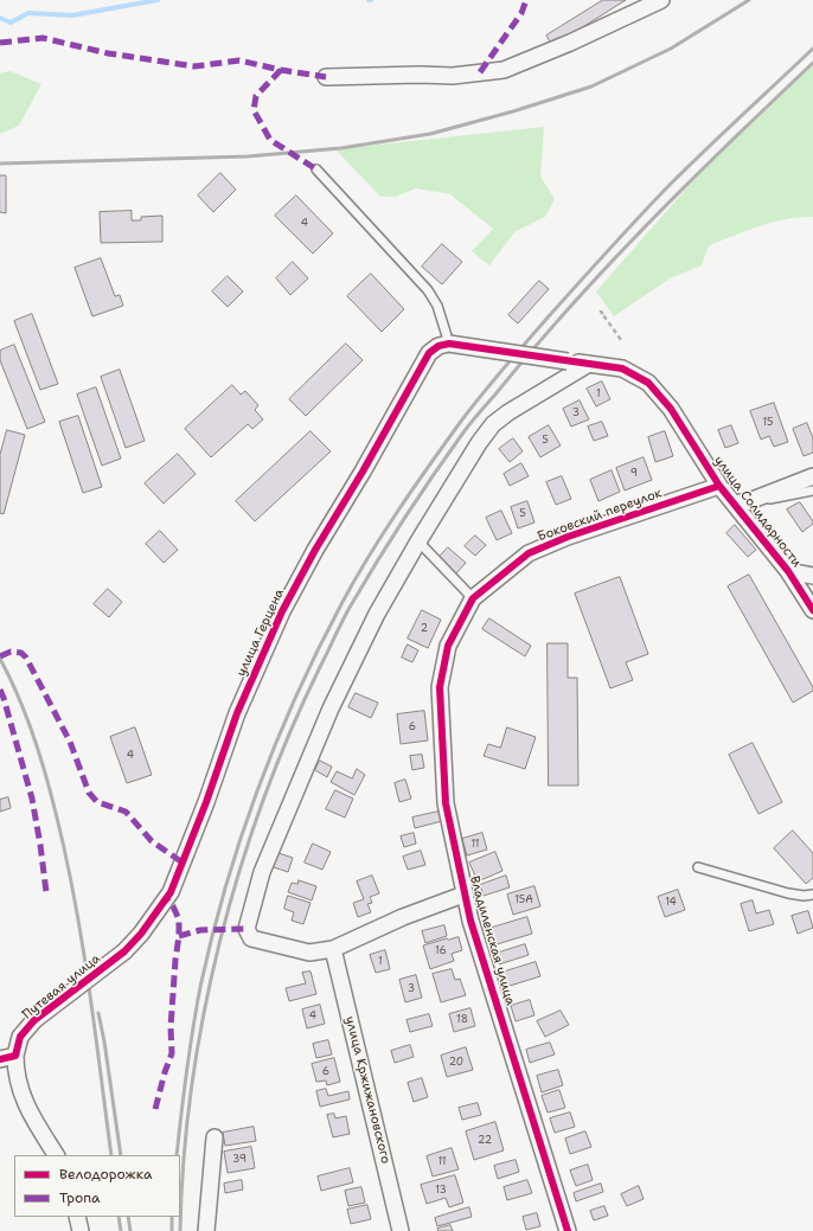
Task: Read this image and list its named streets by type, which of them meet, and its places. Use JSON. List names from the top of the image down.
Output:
{
  "streets": {
    "street": [
      "улица Солидарности",
      "Боковский переулок",
      "улица Герцена",
      "Владиленская улица",
      "Путевая улица",
      "улица Кржижановского"
    ]
  },
  "crossings": [
    ["улица Солидарности", "Боковский переулок"],
    ["Боковский переулок", "Владиленская улица"],
    ["улица Герцена", "Путевая улица"]
  ],
  "house_numbers": [
    "4",
    "1",
    "3",
    "15",
    "5",
    "9",
    "5",
    "2",
    "6",
    "4",
    "11",
    "15А",
    "14",
    "16",
    "1",
    "3",
    "4",
    "18",
    "20",
    "6",
    "22",
    "39",
    "11",
    "13"
  ],
  "legend": ["Велодорожка", "Тропа"]
}
